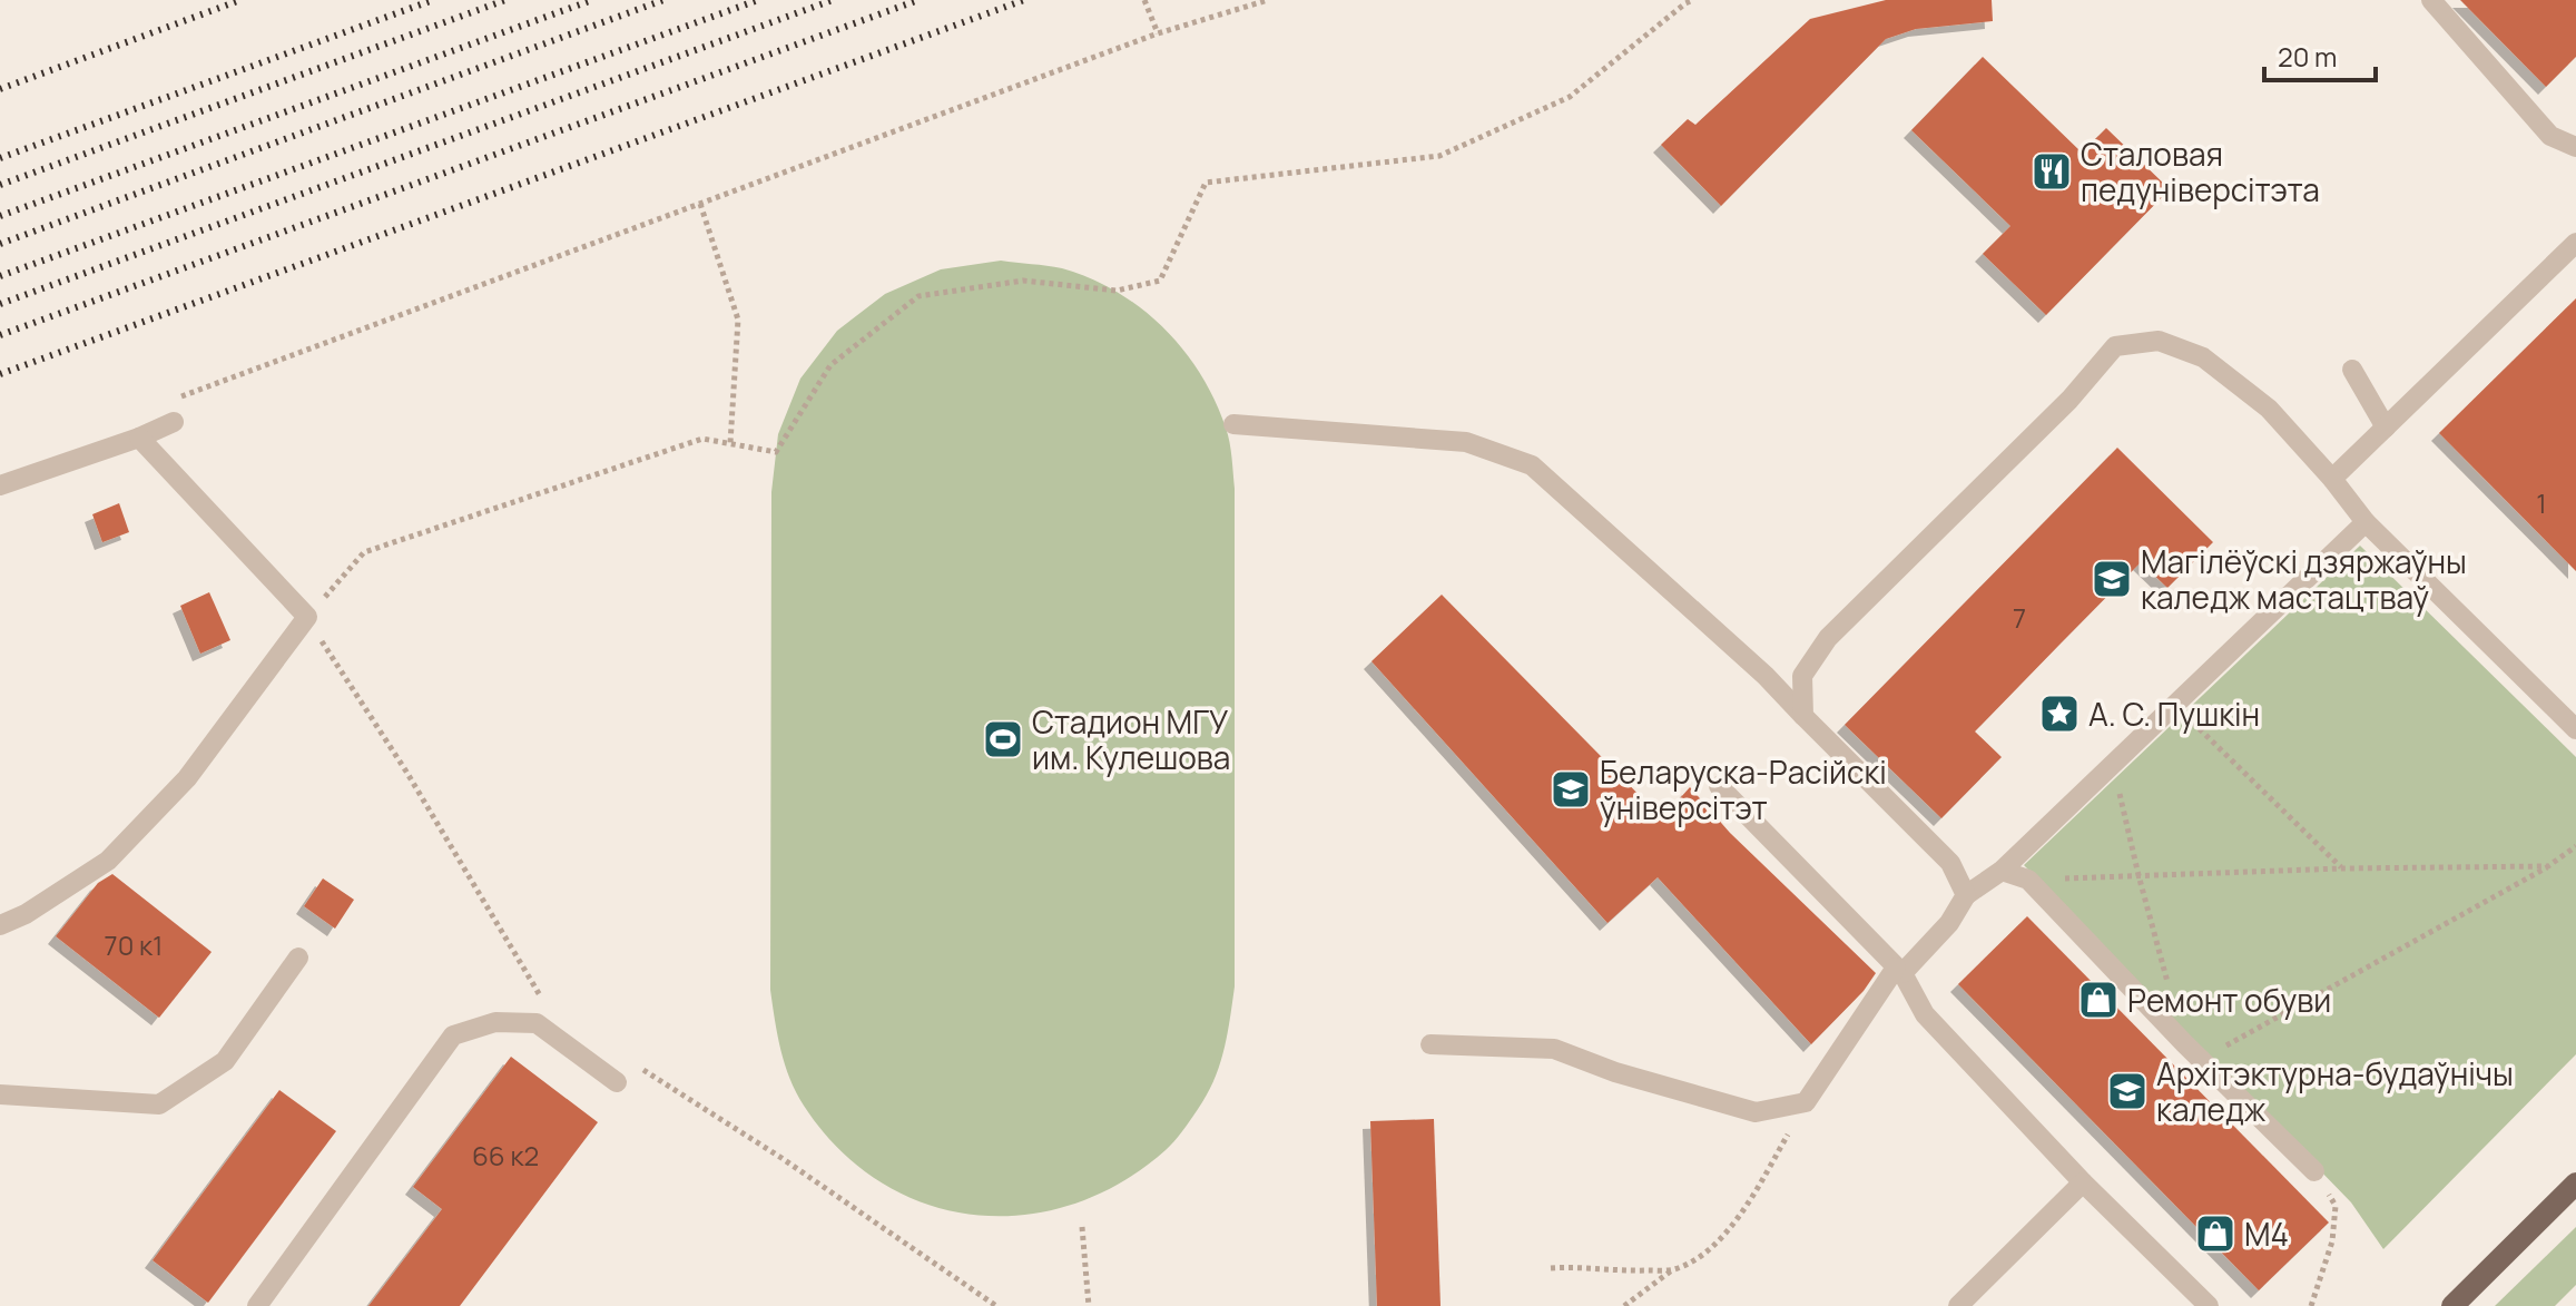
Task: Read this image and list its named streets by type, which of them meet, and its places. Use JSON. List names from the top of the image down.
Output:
{
  "places": {
    "restaurant": ["Сталовая педуніверсітэта"],
    "school or university": ["Магілёўскі дзяржаўны каледж мастацтваў", "Беларуска-Расійскі ўніверсітэт", "Архітэктурна-будаўнічы каледж"],
    "place": ["А. С. Пушкін"],
    "sports": ["Стадион МГУ им. Кулешова"],
    "shop": ["Ремонт обуви", "M4"]
  },
  "house_numbers": [
    "1",
    "7",
    "70 к1",
    "66 к2"
  ],
  "scale_bar": "20 m"
}
